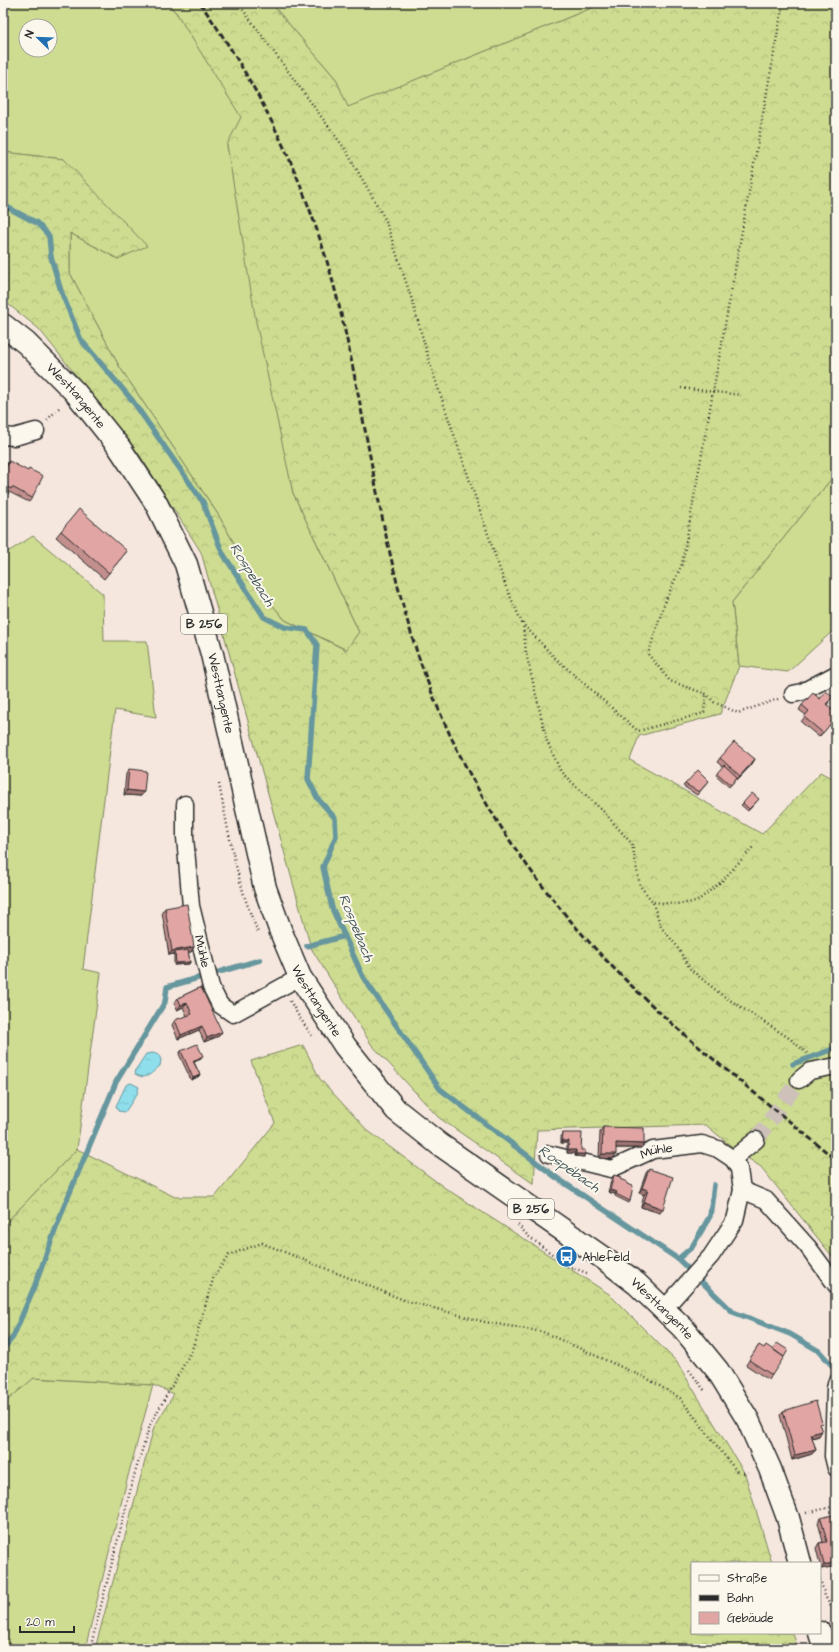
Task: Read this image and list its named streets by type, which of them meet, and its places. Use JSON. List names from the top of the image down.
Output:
{
  "streets": {
    "main road": ["Westtangente", "B 256"],
    "street": ["Mühle"]
  },
  "crossings": [
    ["Westtangente", "Mühle"]
  ],
  "water": ["Rospebach"],
  "places": {
    "bus stop": ["Ahlefeld"]
  },
  "legend": ["Straße", "Bahn", "Gebäude"],
  "scale_bar": "20 m",
  "north": "top left"
}
